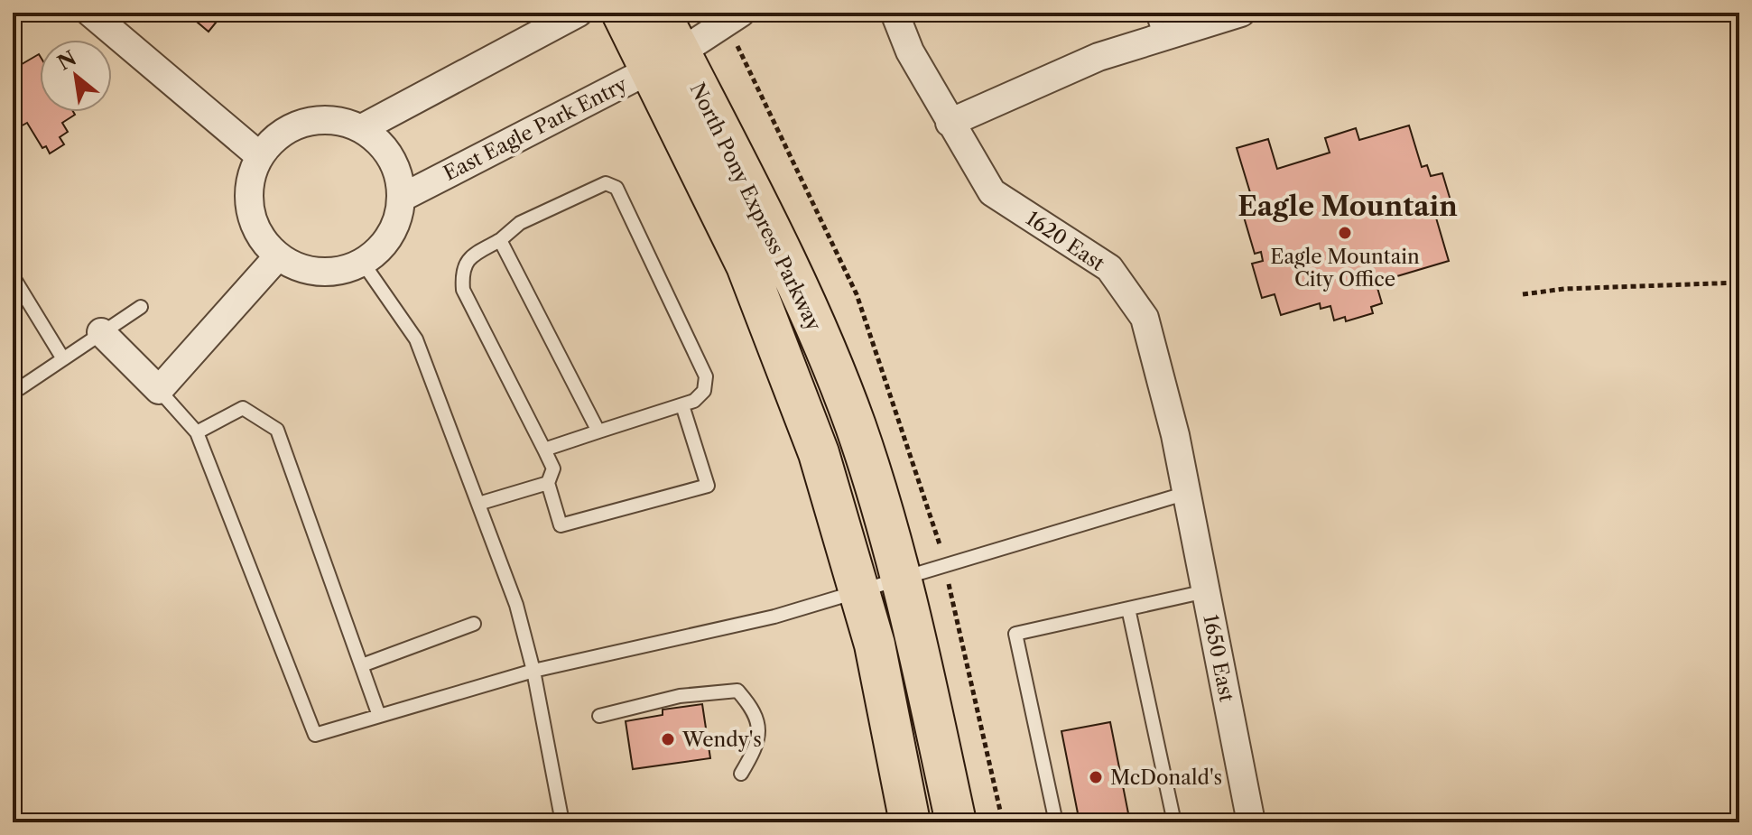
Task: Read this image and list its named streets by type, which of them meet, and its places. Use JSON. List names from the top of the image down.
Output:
{
  "streets": {
    "main road": ["North Pony Express Parkway"],
    "street": ["East Eagle Park Entry", "1620 East", "1650 East"]
  },
  "crossings": [
    ["East Eagle Park Entry", "North Pony Express Parkway"],
    ["1620 East", "1650 East"]
  ],
  "districts": ["Eagle Mountain"],
  "places": ["Eagle Mountain City Office", "Wendy's", "McDonald's"],
  "north": "top left"
}
